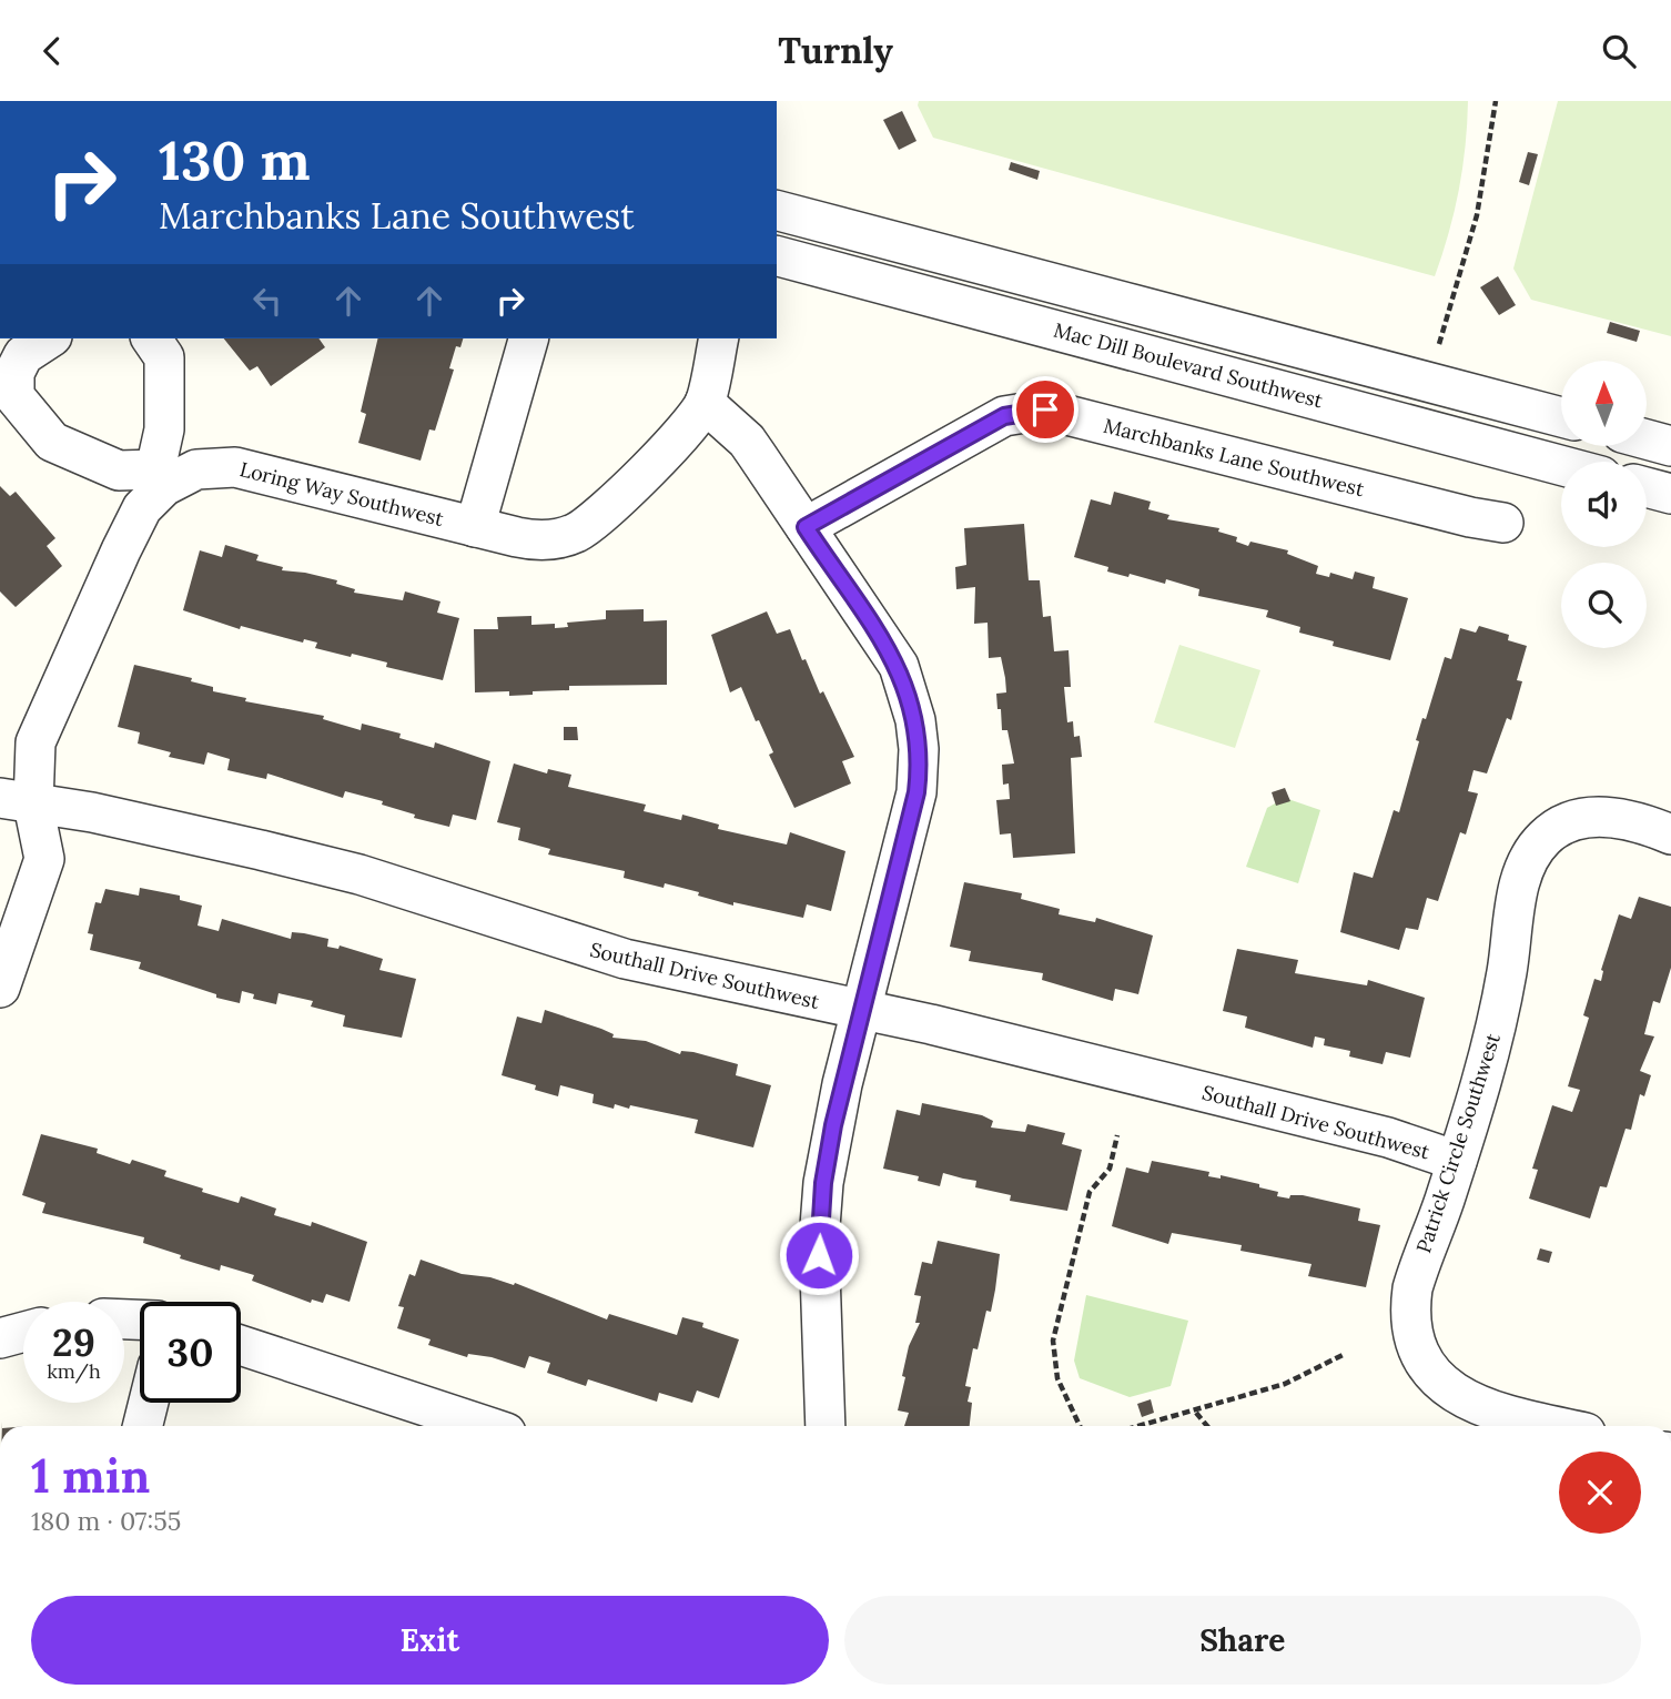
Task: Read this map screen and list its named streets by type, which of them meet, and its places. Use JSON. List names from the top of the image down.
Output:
{
  "streets": {
    "street": [
      "Mac Dill Boulevard Southwest",
      "Marchbanks Lane Southwest",
      "Loring Way Southwest",
      "Southall Drive Southwest",
      "Patrick Circle Southwest"
    ]
  },
  "crossings": [
    ["Loring Way Southwest", "Southall Drive Southwest"],
    ["Southall Drive Southwest", "Patrick Circle Southwest"]
  ],
  "north": "top",
  "page": {
    "header": "Turnly",
    "turn": ["130 m", "Marchbanks Lane Southwest"],
    "speed": "29 km/h",
    "limit": "30",
    "heading": ["1 min", "180 m · 07:55"],
    "buttons": ["Exit", "Share"]
  }
}
